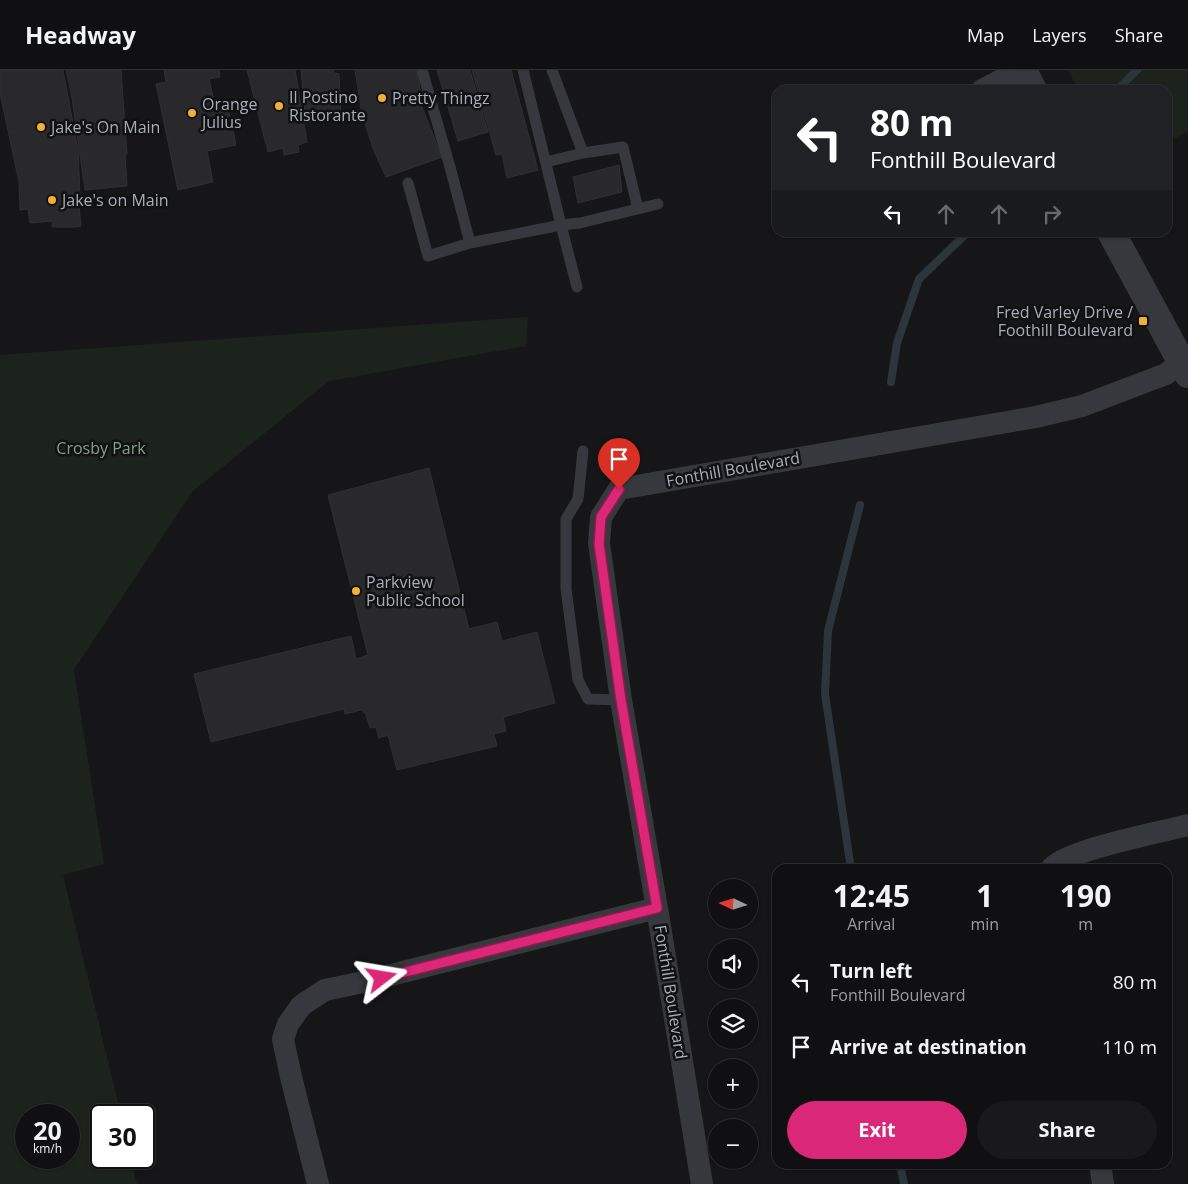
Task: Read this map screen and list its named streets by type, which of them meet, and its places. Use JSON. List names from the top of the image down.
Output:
{
  "streets": {
    "street": ["Fonthill Boulevard"]
  },
  "parks": ["Crosby Park"],
  "places": {
    "other": [
      "Pretty Thingz",
      "Il Postino Ristorante",
      "Orange Julius",
      "Jake's On Main",
      "Jake's on Main",
      "Parkview Public School"
    ],
    "transit": ["Fred Varley Drive / Foothill Boulevard"]
  },
  "north": "left",
  "page": {
    "header": "Headway",
    "nav": ["Map", "Layers", "Share"],
    "turn": ["80 m", "Fonthill Boulevard"],
    "eta": [
      "12:45",
      "Arrival",
      "1",
      "min",
      "190",
      "m"
    ],
    "map_buttons": ["+", "−"],
    "list": [
      {
        "name": "Turn left",
        "note": "Fonthill Boulevard",
        "value": "80 m"
      },
      {
        "name": "Arrive at destination",
        "value": "110 m"
      }
    ],
    "buttons": ["Exit", "Share"],
    "speed": "20 km/h",
    "limit": "30"
  }
}
